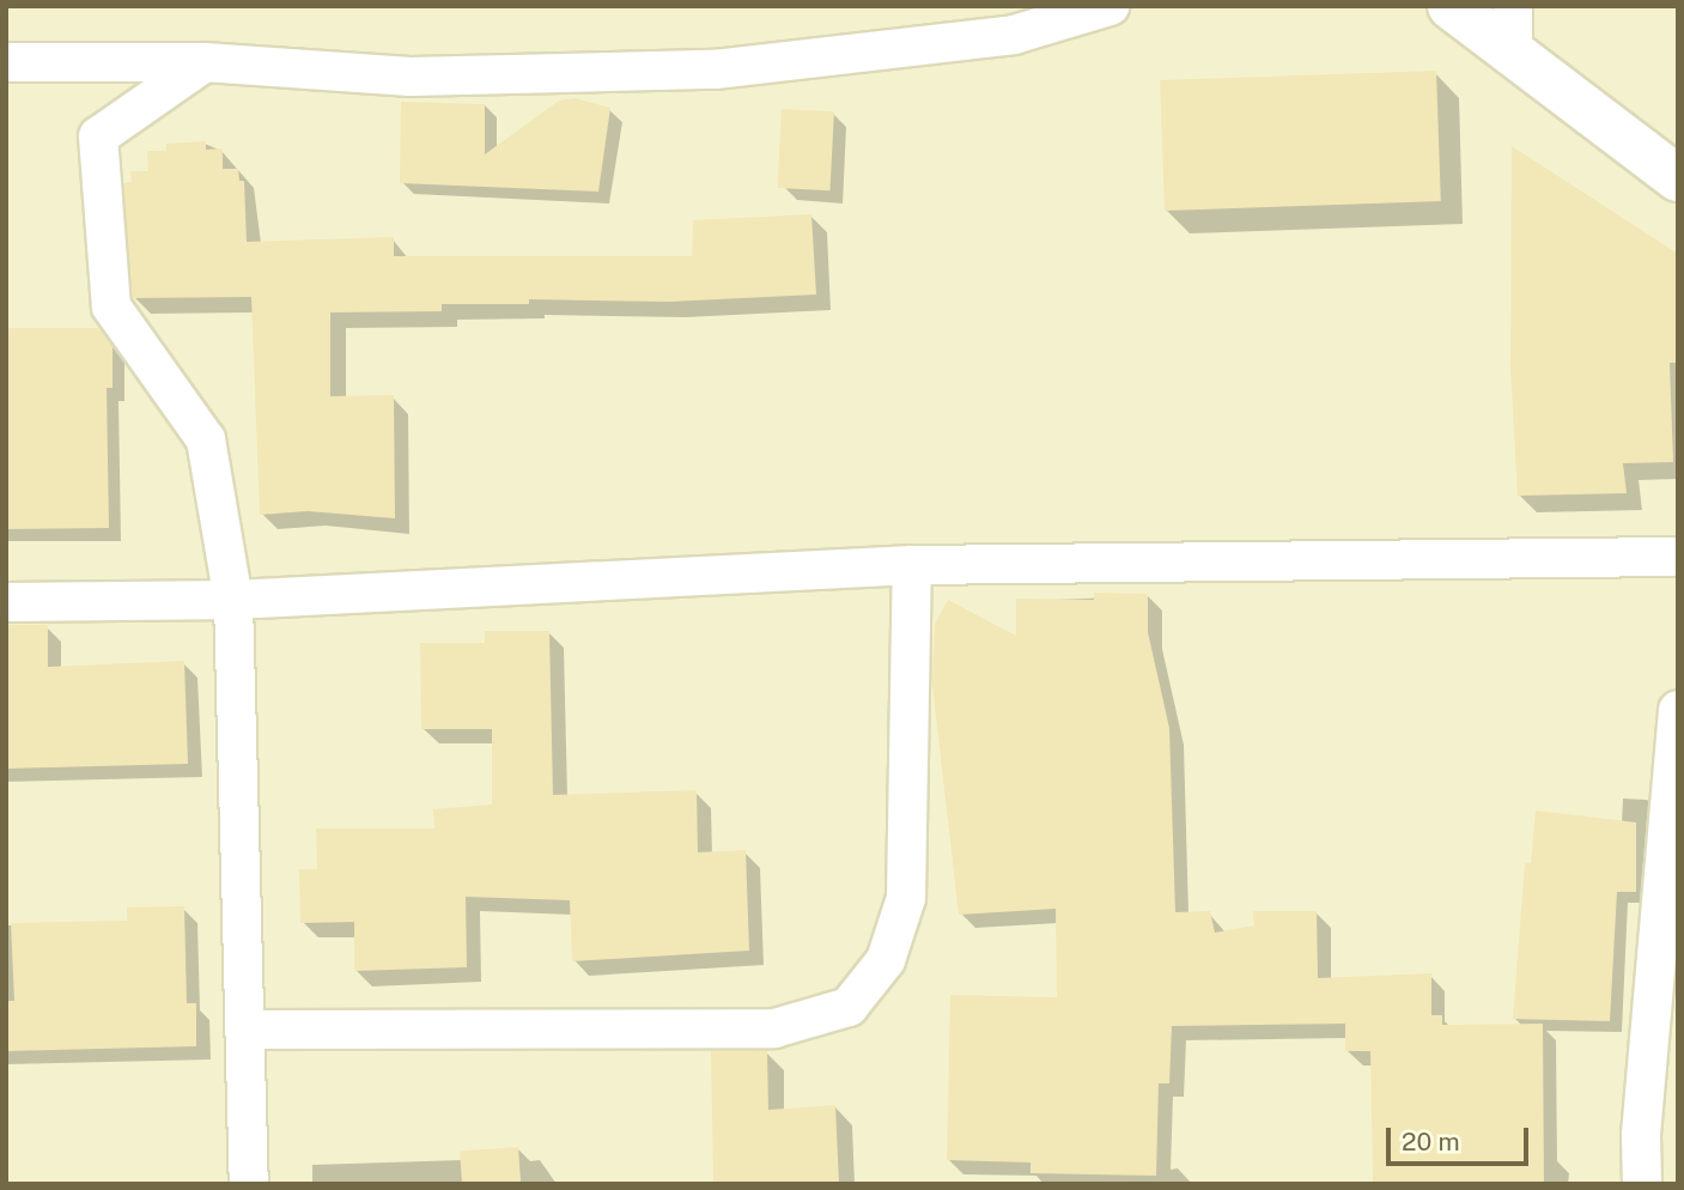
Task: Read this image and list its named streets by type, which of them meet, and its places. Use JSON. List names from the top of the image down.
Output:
{
  "scale_bar": "20 m"
}
